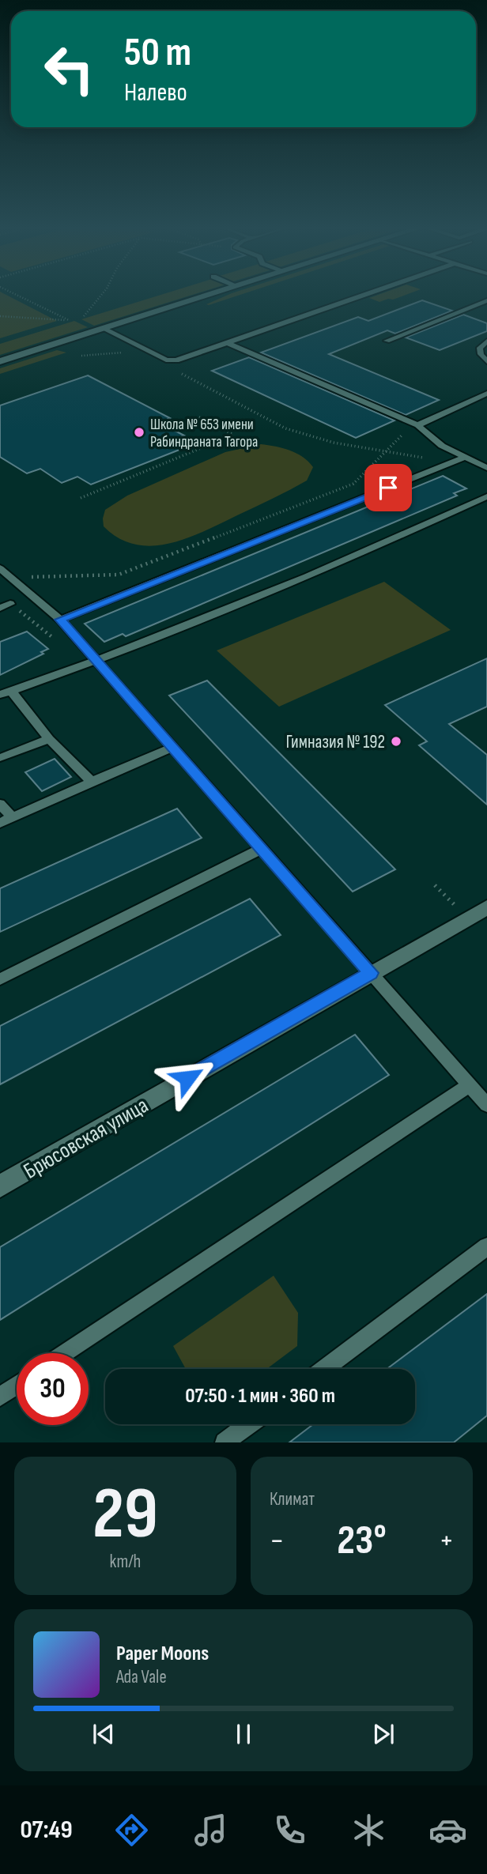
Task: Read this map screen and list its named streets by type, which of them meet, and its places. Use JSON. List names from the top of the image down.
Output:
{
  "streets": {
    "street": ["Брюсовская улица"]
  },
  "places": ["Школа № 653 имени Рабиндраната Тагора", "Гимназия № 192"],
  "page": {
    "turn": ["50 m", "Налево"],
    "limit": "30",
    "trip": "07:50 · 1 мин · 360 m",
    "tile": [
      ["29", "km/h"],
      "Климат"
    ],
    "heat": ["−", "23°", "+"],
    "song": ["Paper Moons", "Ada Vale"],
    "tabs": "07:49"
  }
}
